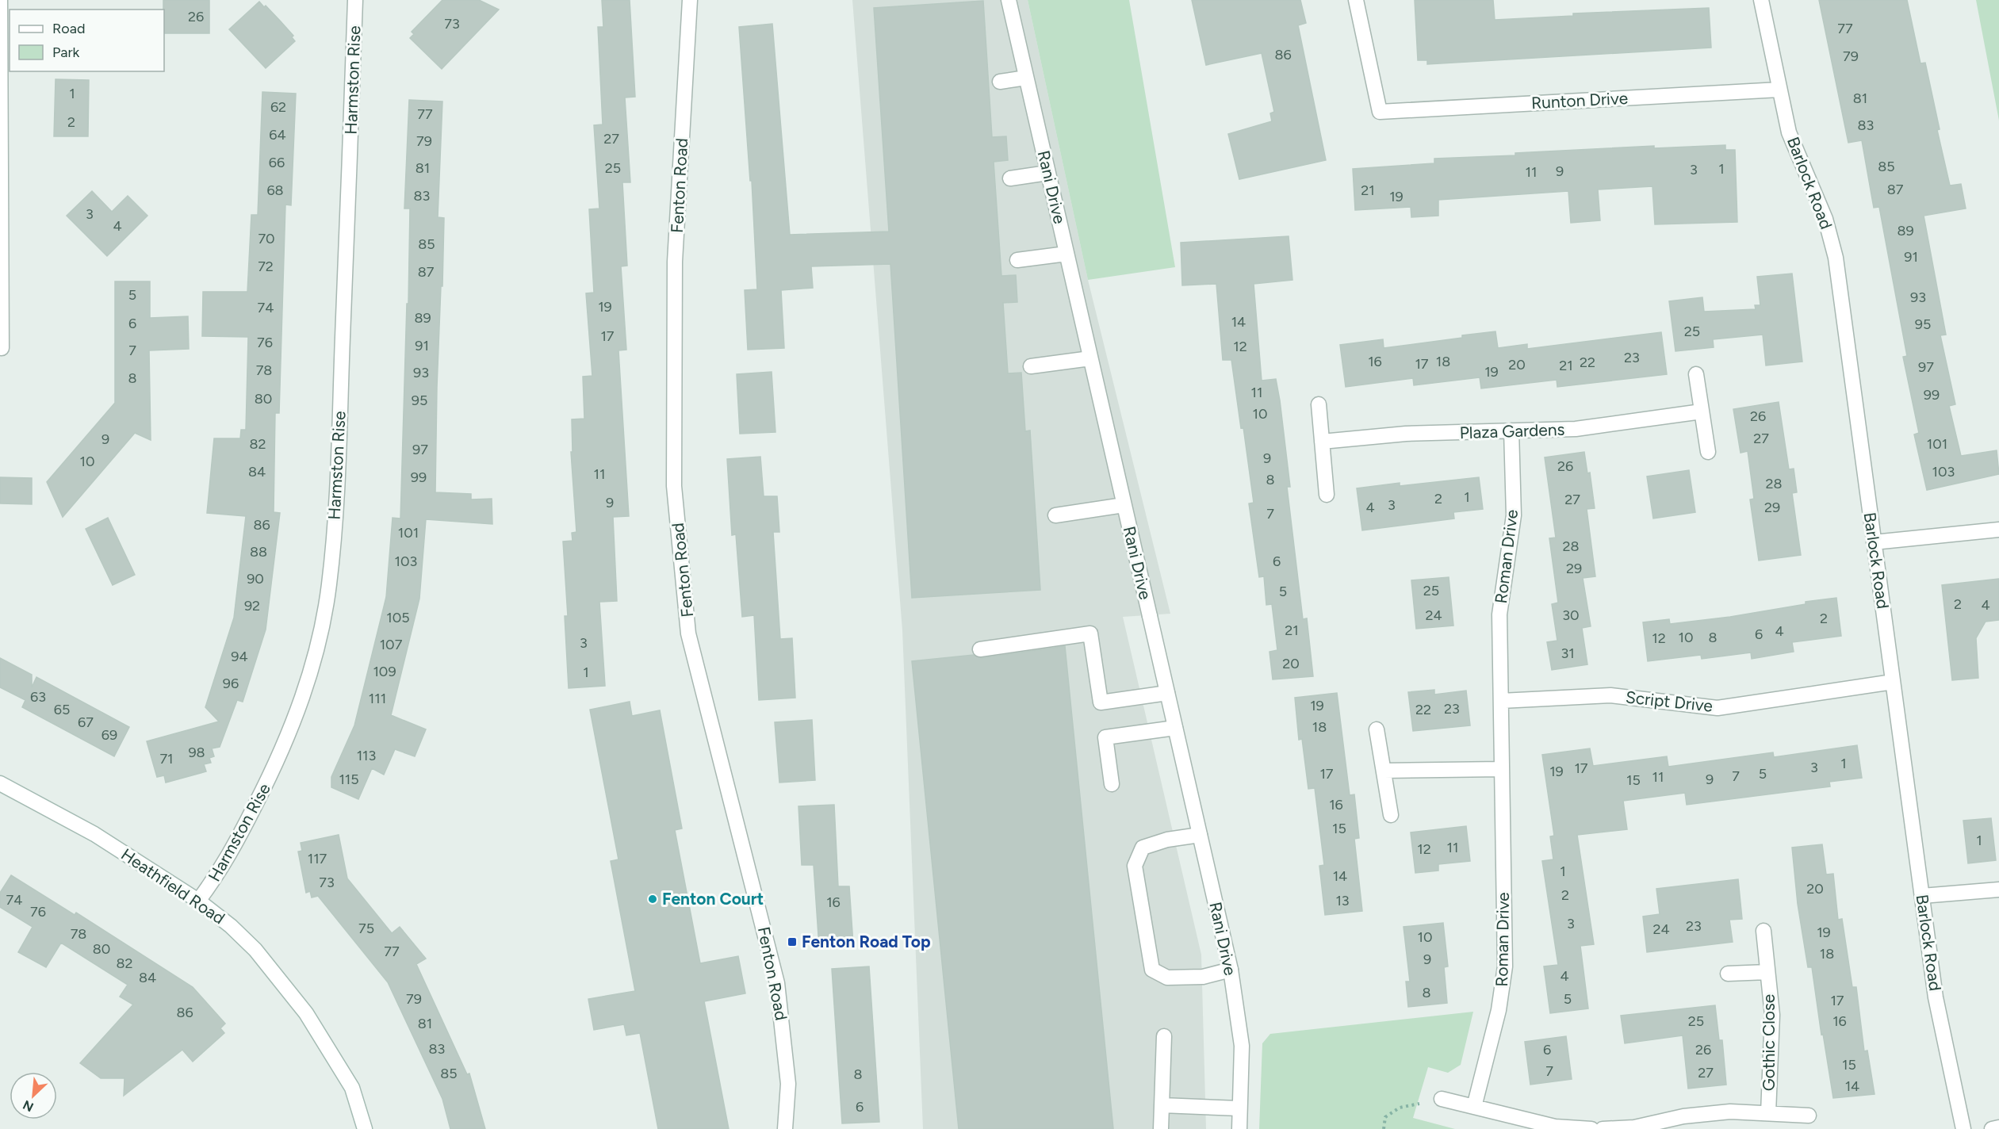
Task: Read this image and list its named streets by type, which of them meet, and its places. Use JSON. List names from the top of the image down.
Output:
{
  "streets": {
    "street": [
      "Harmston Rise",
      "Runton Drive",
      "Barlock Road",
      "Fenton Road",
      "Rani Drive",
      "Plaza Gardens",
      "Roman Drive",
      "Script Drive",
      "Heathfield Road",
      "Gothic Close"
    ]
  },
  "crossings": [
    ["Harmston Rise", "Heathfield Road"],
    ["Runton Drive", "Barlock Road"],
    ["Barlock Road", "Script Drive"],
    ["Plaza Gardens", "Roman Drive"],
    ["Roman Drive", "Script Drive"]
  ],
  "places": {
    "other": ["Fenton Court"],
    "transit": ["Fenton Road Top"]
  },
  "house_numbers": [
    "26",
    "73",
    "77",
    "86",
    "79",
    "1",
    "81",
    "62",
    "77",
    "2",
    "83",
    "64",
    "27",
    "79",
    "66",
    "85",
    "81",
    "25",
    "1",
    "3",
    "9",
    "11",
    "87",
    "68",
    "21",
    "83",
    "19",
    "3",
    "4",
    "89",
    "70",
    "85",
    "91",
    "72",
    "87",
    "5",
    "93",
    "19",
    "74",
    "89",
    "14",
    "6",
    "95",
    "25",
    "17",
    "76",
    "91",
    "12",
    "7",
    "23",
    "16",
    "18",
    "22",
    "17",
    "20",
    "21",
    "97",
    "78",
    "19",
    "93",
    "8",
    "11",
    "99",
    "80",
    "95",
    "10",
    "26",
    "27",
    "9",
    "82",
    "101",
    "97",
    "9",
    "10",
    "26",
    "84",
    "103",
    "11",
    "99",
    "8",
    "28",
    "1",
    "2",
    "27",
    "9",
    "3",
    "4",
    "29",
    "7",
    "86",
    "101",
    "28",
    "88",
    "103",
    "6",
    "29",
    "90",
    "25",
    "5",
    "2",
    "4",
    "92",
    "24",
    "30",
    "105",
    "2",
    "21",
    "4",
    "6",
    "10",
    "8",
    "12",
    "3",
    "107",
    "31",
    "94",
    "20",
    "109",
    "1",
    "96",
    "63",
    "111",
    "19",
    "23",
    "65",
    "22",
    "67",
    "18",
    "69",
    "98",
    "113",
    "71",
    "1",
    "3",
    "17",
    "19",
    "17",
    "5",
    "7",
    "11",
    "115",
    "9",
    "15",
    "16",
    "15",
    "1",
    "11",
    "12",
    "117",
    "1",
    "14",
    "73",
    "20",
    "2",
    "74",
    "13",
    "16",
    "76",
    "3",
    "23",
    "75",
    "24",
    "19",
    "78",
    "10",
    "80",
    "77",
    "18",
    "9",
    "82",
    "4",
    "84",
    "8",
    "79",
    "5",
    "17",
    "86",
    "25",
    "16",
    "81",
    "83",
    "6",
    "26",
    "15",
    "7",
    "27",
    "85",
    "8",
    "14",
    "6"
  ],
  "legend": ["Road", "Park"],
  "north": "bottom left"
}
